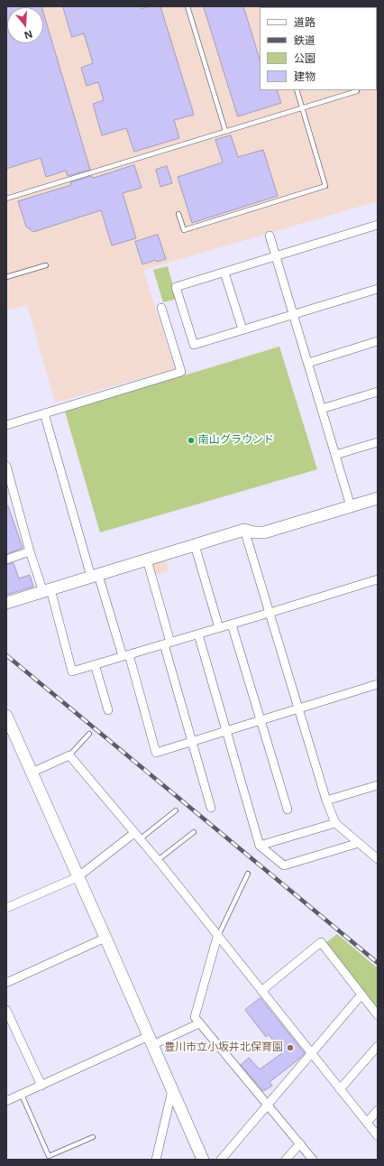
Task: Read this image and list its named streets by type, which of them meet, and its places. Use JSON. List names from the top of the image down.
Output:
{
  "places": ["南山グラウンド", "豊川市立小坂井北保育園"],
  "legend": [
    "道路",
    "鉄道",
    "公園",
    "建物"
  ],
  "north": "bottom"
}
